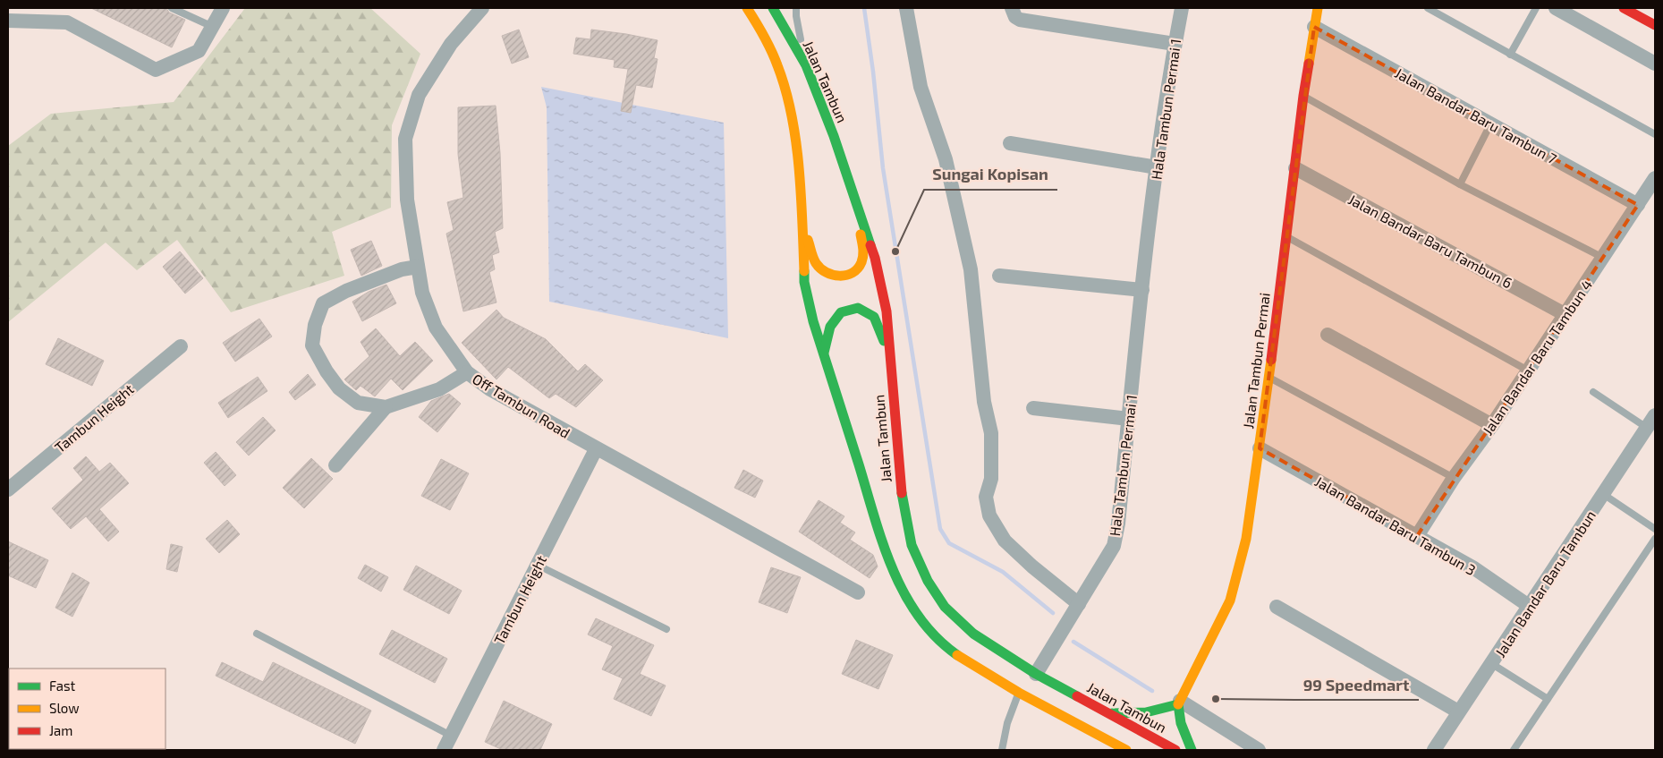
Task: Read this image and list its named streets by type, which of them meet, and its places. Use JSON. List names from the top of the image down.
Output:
{
  "streets": {
    "main road": ["Jalan Tambun", "Jalan Tambun Permai"],
    "street": [
      "Hala Tambun Permai 1",
      "Jalan Bandar Baru Tambun 7",
      "Jalan Bandar Baru Tambun 6",
      "Jalan Bandar Baru Tambun 4",
      "Off Tambun Road",
      "Tambun Height",
      "Jalan Bandar Baru Tambun 3",
      "Jalan Bandar Baru Tambun"
    ]
  },
  "crossings": [
    ["Jalan Tambun", "Hala Tambun Permai 1"],
    ["Jalan Bandar Baru Tambun 7", "Jalan Bandar Baru Tambun 4"],
    ["Jalan Bandar Baru Tambun 7", "Jalan Tambun Permai"],
    ["Jalan Bandar Baru Tambun 6", "Jalan Bandar Baru Tambun 4"],
    ["Jalan Bandar Baru Tambun 6", "Jalan Tambun Permai"],
    ["Jalan Bandar Baru Tambun 4", "Jalan Bandar Baru Tambun 3"],
    ["Jalan Tambun Permai", "Jalan Bandar Baru Tambun 3"],
    ["Off Tambun Road", "Tambun Height"],
    ["Jalan Bandar Baru Tambun 3", "Jalan Bandar Baru Tambun"]
  ],
  "places": ["Sungai Kopisan", "99 Speedmart"],
  "legend": ["Fast", "Slow", "Jam"]
}
